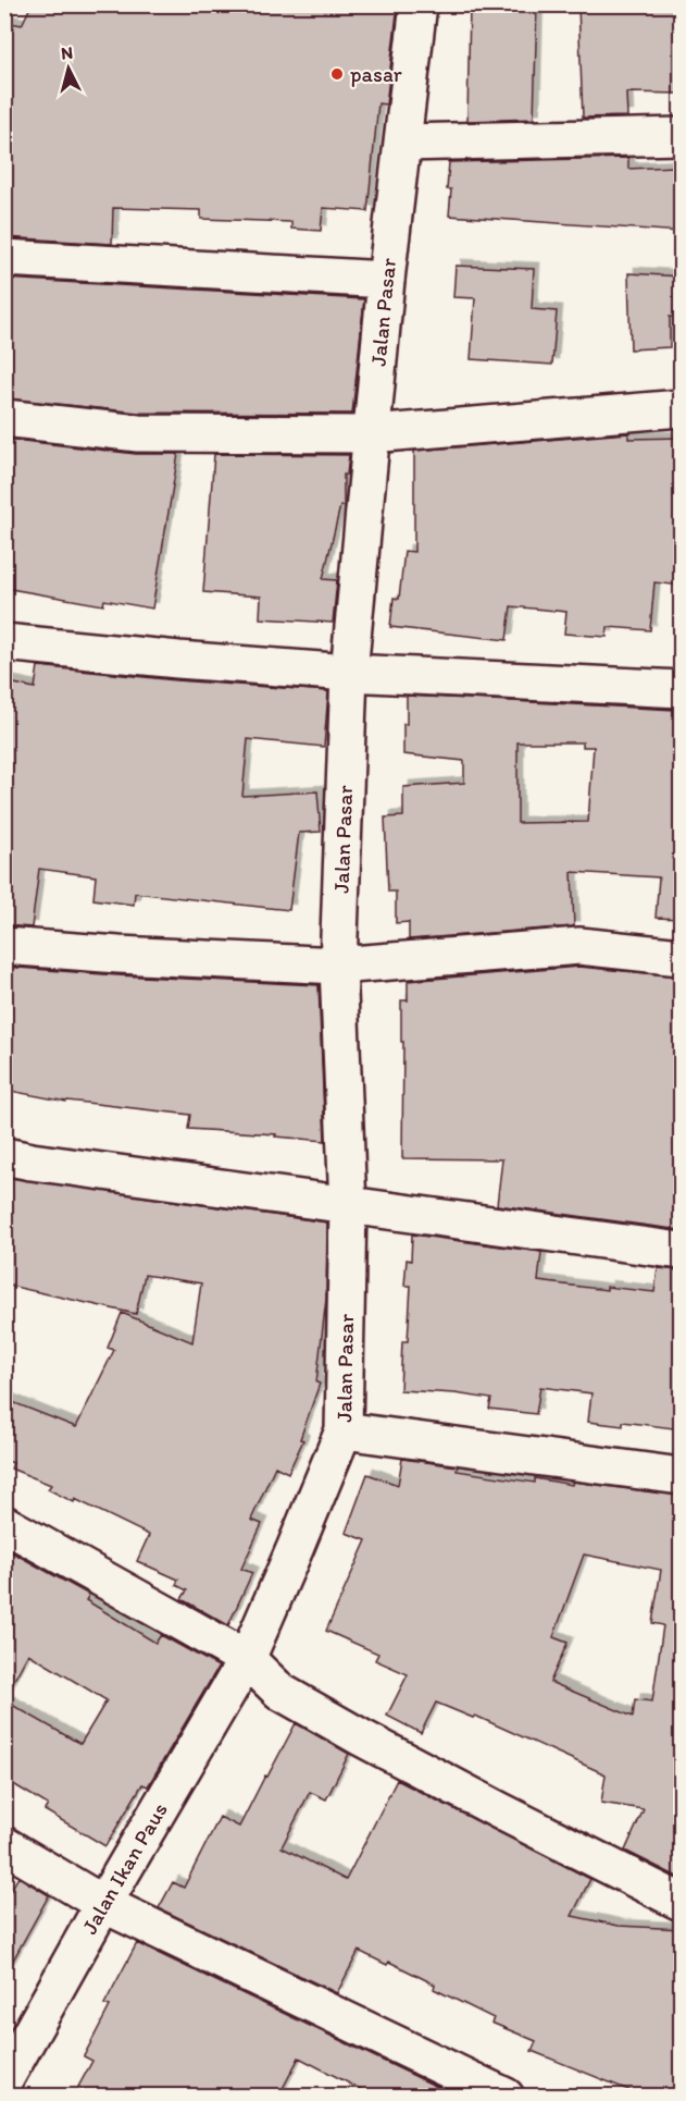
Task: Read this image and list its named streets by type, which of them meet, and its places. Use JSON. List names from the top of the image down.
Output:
{
  "streets": {
    "street": ["Jalan Pasar", "Jalan Ikan Paus"]
  },
  "crossings": [
    ["Jalan Pasar", "Jalan Ikan Paus"]
  ],
  "places": ["pasar"],
  "north": "top"
}
